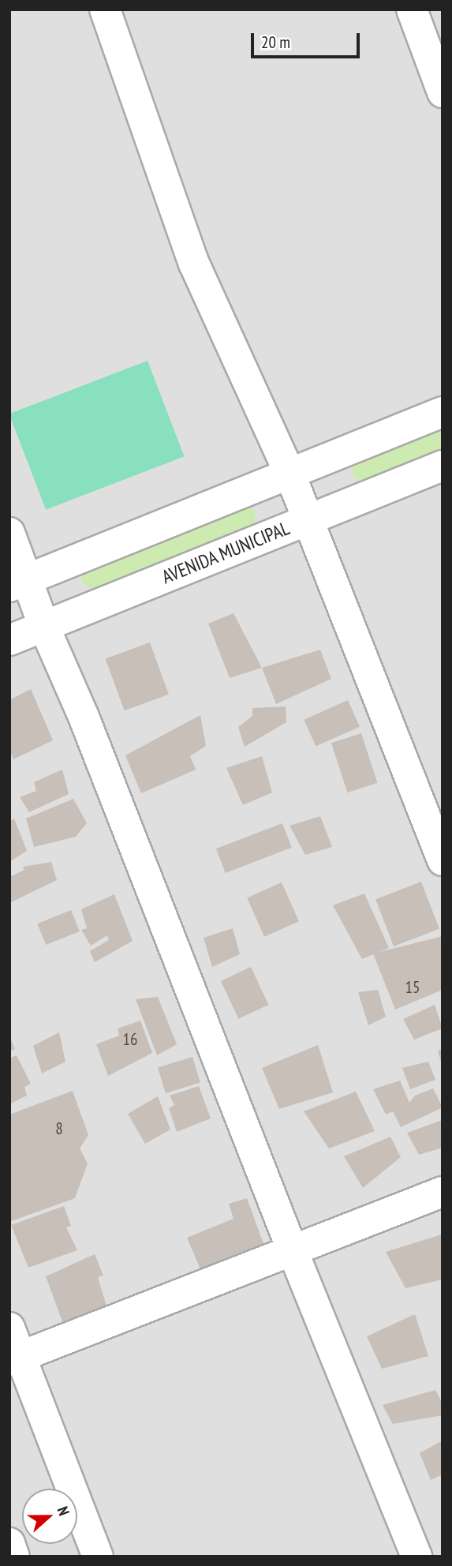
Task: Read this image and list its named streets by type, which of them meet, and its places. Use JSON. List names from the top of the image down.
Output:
{
  "streets": {
    "street": ["AVENIDA MUNICIPAL"]
  },
  "house_numbers": ["15", "16", "8"],
  "scale_bar": "20 m",
  "north": "right"
}
